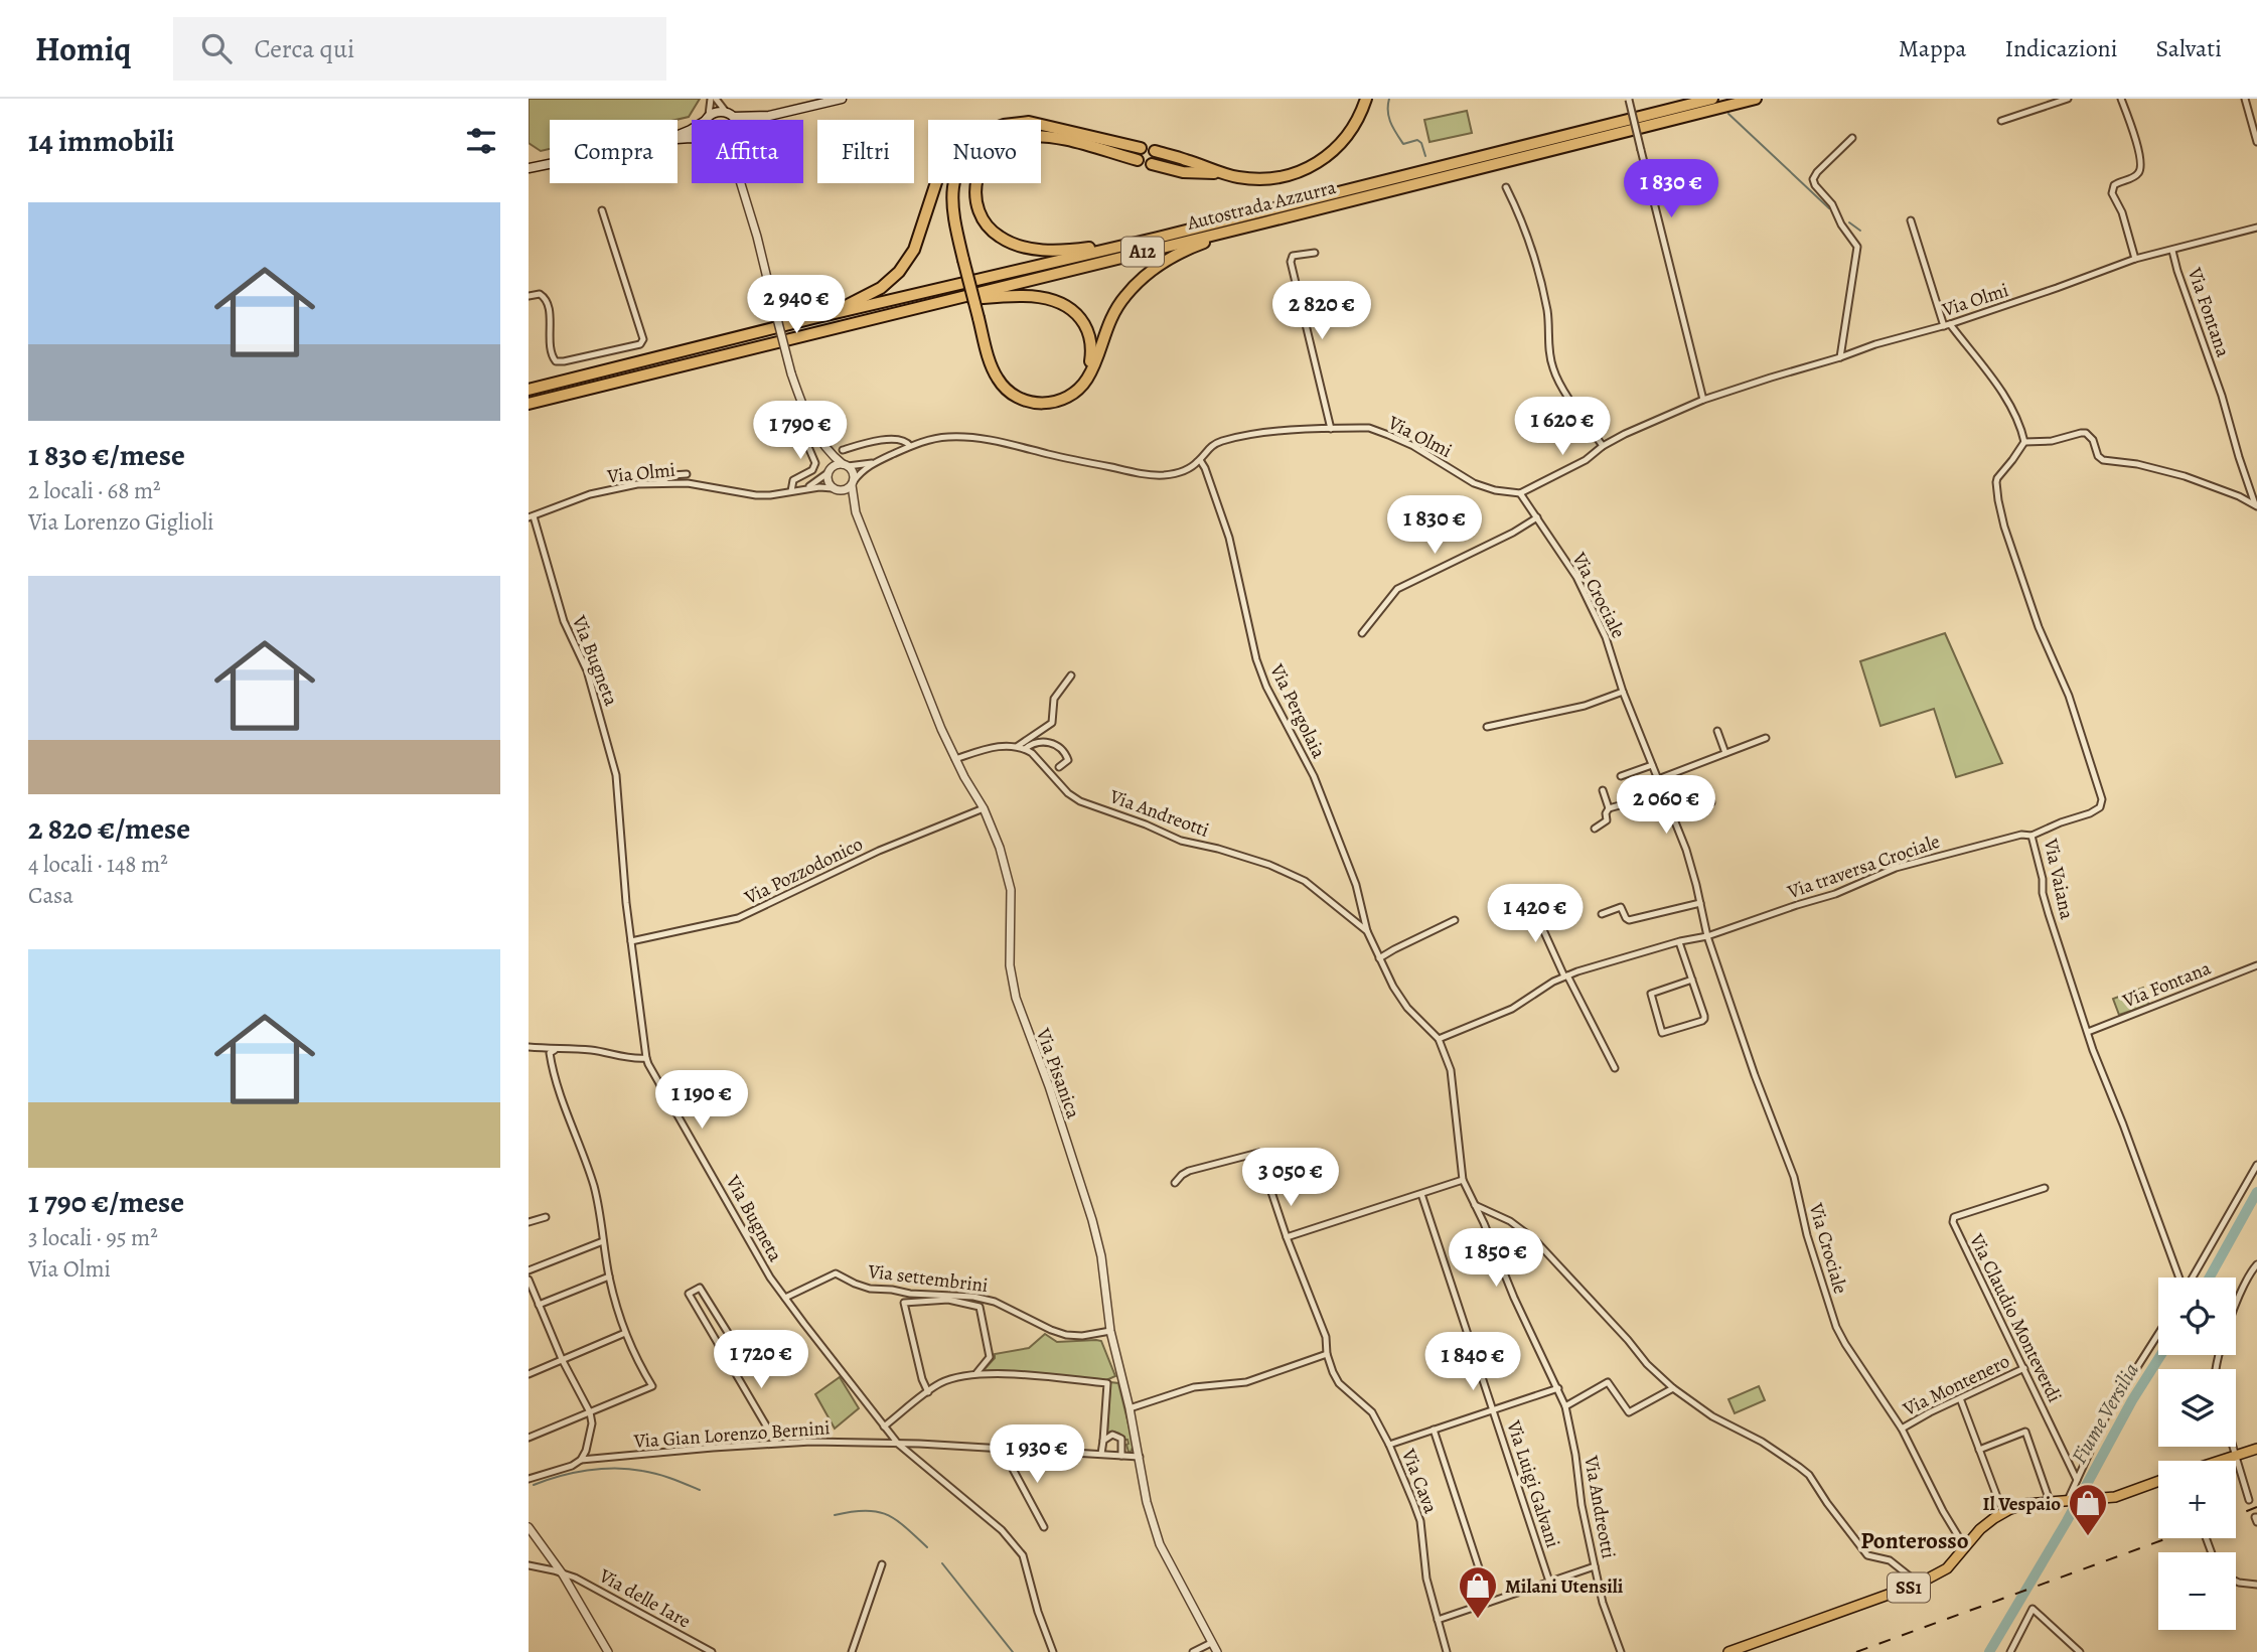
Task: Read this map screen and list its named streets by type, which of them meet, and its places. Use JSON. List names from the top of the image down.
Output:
{
  "streets": {
    "highway": ["Autostrada Azzurra", "A12"],
    "main road": ["SS1"],
    "street": [
      "Via Olmi",
      "Via Fontana",
      "Via Crociale",
      "Via Bugneta",
      "Via Pergolaia",
      "Via Andreotti",
      "Via traversa Crociale",
      "Via Pozzodonico",
      "Via Vaiana",
      "Via Pisanica",
      "Via settembrini",
      "Via Claudio Monteverdi",
      "Via Montenero",
      "Via Gian Lorenzo Bernini",
      "Via Cava",
      "Via Luigi Galvani",
      "Via delle Iare"
    ]
  },
  "crossings": [
    ["Via Olmi", "Via Fontana"],
    ["Via Olmi", "Via Crociale"],
    ["Via Olmi", "Via Bugneta"],
    ["Via Olmi", "Via Pergolaia"],
    ["Via Olmi", "Via Pisanica"],
    ["Via Fontana", "Via Vaiana"],
    ["Via Crociale", "Via traversa Crociale"],
    ["Via Crociale", "Via Montenero"],
    ["Via Crociale", "SS1"],
    ["Via Bugneta", "Via Pozzodonico"],
    ["Via Bugneta", "Via settembrini"],
    ["Via Bugneta", "Via Gian Lorenzo Bernini"],
    ["Via Pergolaia", "Via Andreotti"],
    ["Via Andreotti", "Via Pisanica"],
    ["Via Andreotti", "Via Cava"],
    ["Via traversa Crociale", "Via Vaiana"],
    ["Via Pozzodonico", "Via Pisanica"],
    ["Via Pisanica", "Via settembrini"],
    ["Via Pisanica", "Via Gian Lorenzo Bernini"],
    ["Via Claudio Monteverdi", "Via Montenero"],
    ["Via Cava", "Via Luigi Galvani"]
  ],
  "districts": ["Ponterosso"],
  "water": ["Fiume Versilia"],
  "places": {
    "shop": ["Il Vespaio", "Milani Utensili"]
  },
  "page": {
    "header": "Homiq",
    "search": "Cerca qui",
    "nav": ["Mappa", "Indicazioni", "Salvati"],
    "heading": "14 immobili",
    "chip": [
      "Compra",
      "Affitta",
      "Filtri",
      "Nuovo"
    ],
    "price": [
      "1 830 €",
      "2 940 €",
      "2 820 €",
      "1 620 €",
      "1 790 €",
      "1 830 €",
      "2 060 €",
      "1 420 €",
      "1 190 €",
      "3 050 €",
      "1 850 €",
      "1 720 €",
      "1 840 €",
      "1 930 €"
    ],
    "list": [
      {
        "name": "1 830 €/mese",
        "note": "2 locali · 68 m² · Via Lorenzo Giglioli"
      },
      {
        "name": "2 820 €/mese",
        "note": "4 locali · 148 m² · Casa"
      },
      {
        "name": "1 790 €/mese",
        "note": "3 locali · 95 m² · Via Olmi"
      }
    ],
    "map_buttons": ["+", "−"]
  }
}
